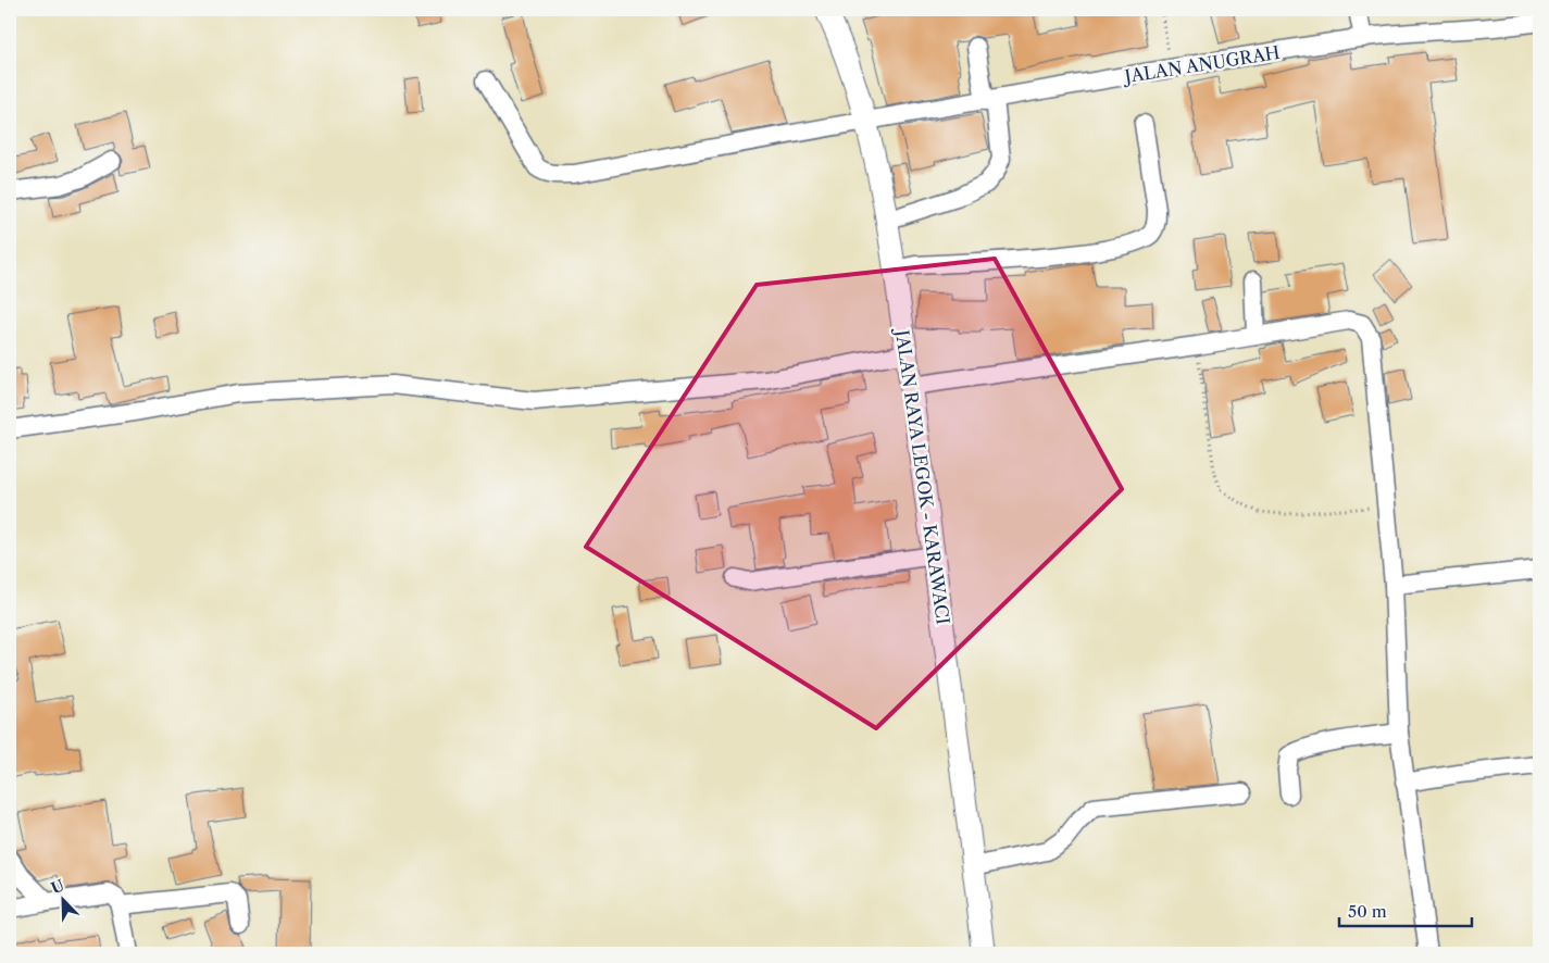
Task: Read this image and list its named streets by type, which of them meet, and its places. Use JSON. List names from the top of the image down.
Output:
{
  "streets": {
    "main road": ["JALAN RAYA LEGOK - KARAWACI"],
    "street": ["JALAN ANUGRAH"]
  },
  "crossings": [
    ["JALAN ANUGRAH", "JALAN RAYA LEGOK - KARAWACI"]
  ],
  "scale_bar": "50 m",
  "north": "top left"
}
